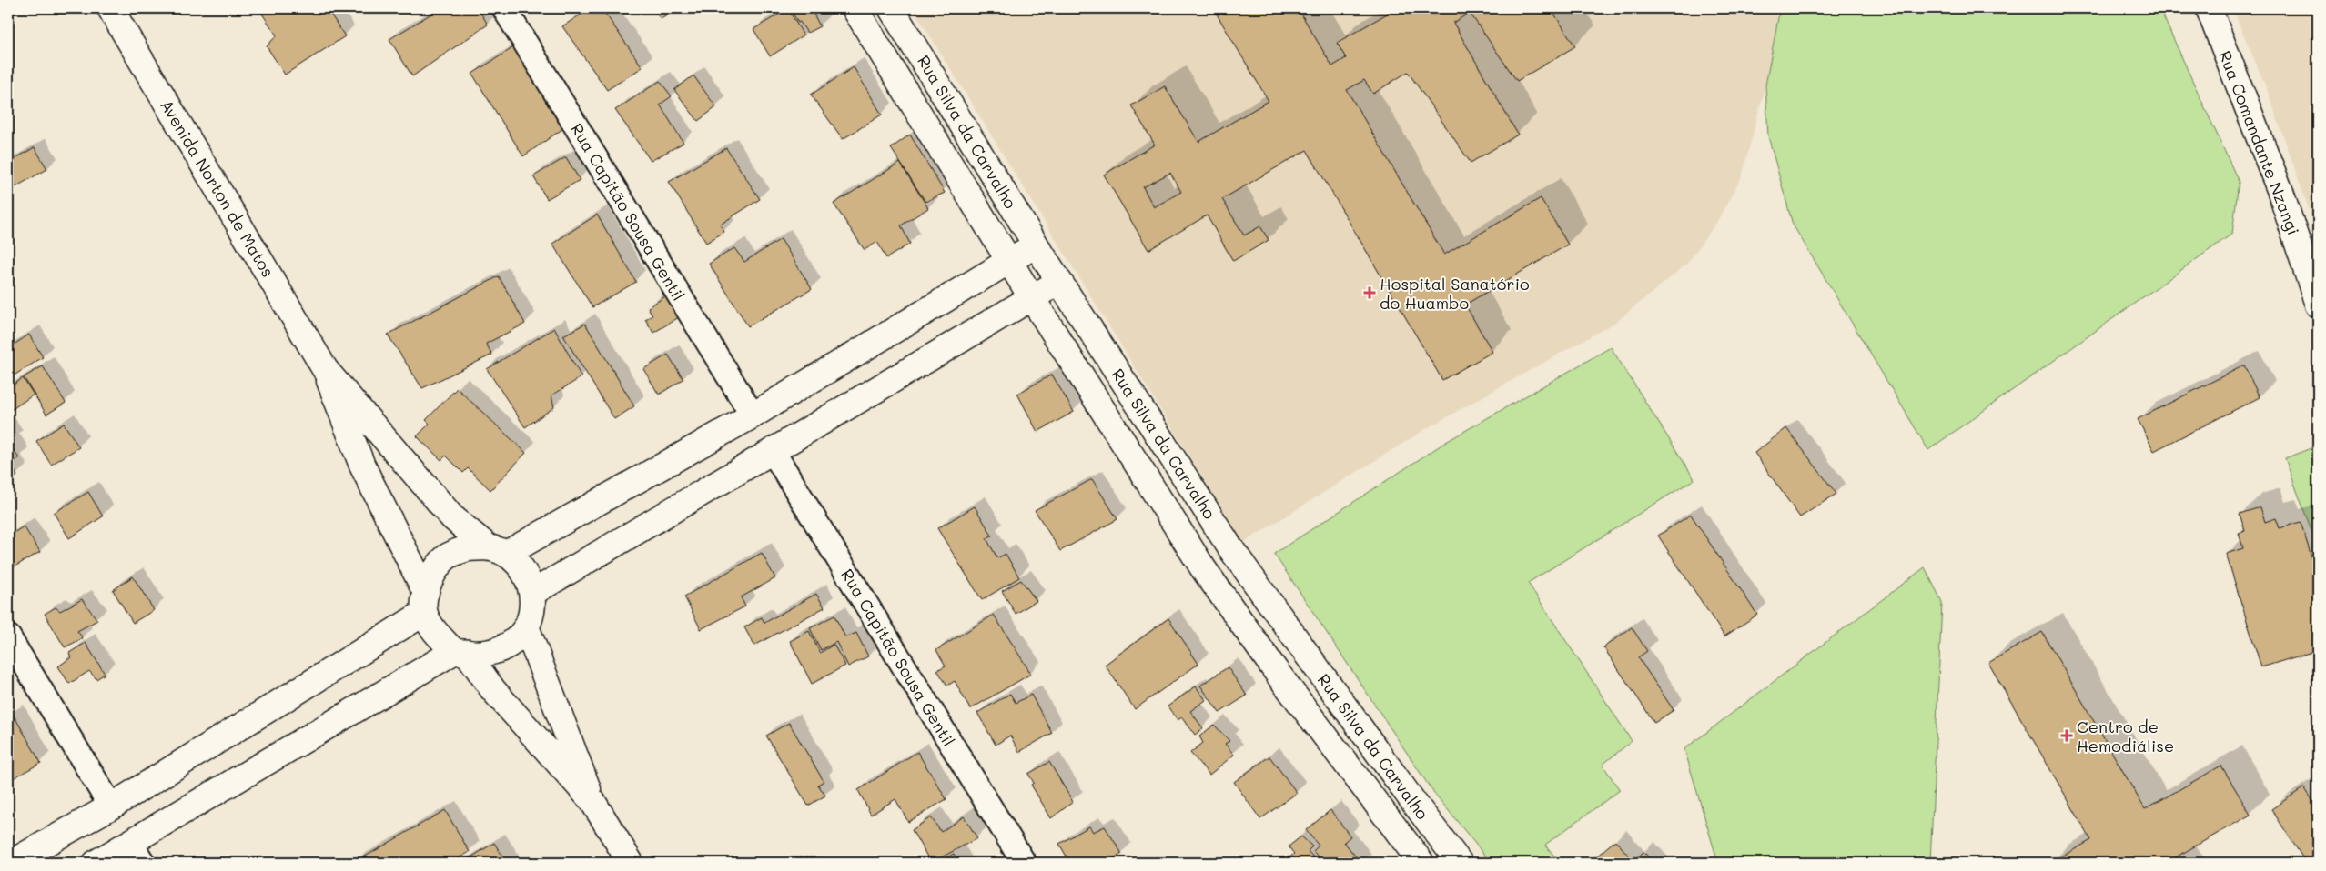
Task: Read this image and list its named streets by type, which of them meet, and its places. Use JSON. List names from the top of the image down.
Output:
{
  "streets": {
    "street": [
      "Rua Silva da Carvalho",
      "Rua Comandante Nzangi",
      "Avenida Norton de Matos",
      "Rua Capitão Sousa Gentil"
    ]
  },
  "places": {
    "health": ["Hospital Sanatório do Huambo", "Centro de Hemodiálise"]
  }
}
